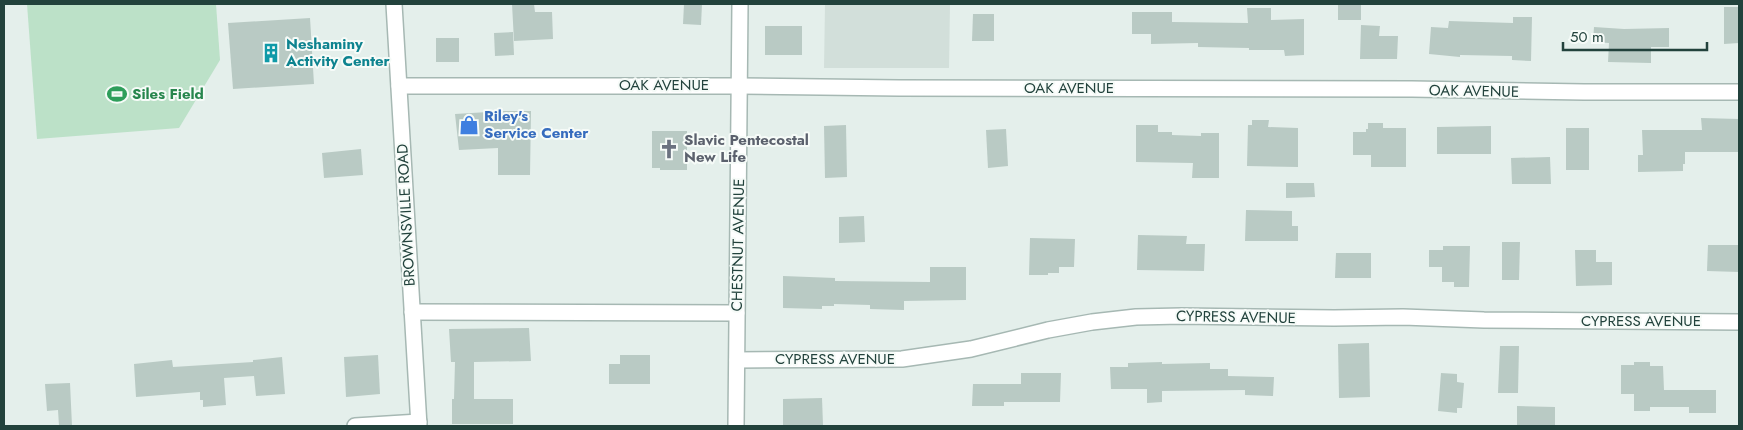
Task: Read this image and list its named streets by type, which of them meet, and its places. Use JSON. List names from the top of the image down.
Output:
{
  "streets": {
    "street": [
      "OAK AVENUE",
      "BROWNSVILLE ROAD",
      "CHESTNUT AVENUE",
      "CYPRESS AVENUE"
    ]
  },
  "crossings": [
    ["OAK AVENUE", "BROWNSVILLE ROAD"],
    ["OAK AVENUE", "CHESTNUT AVENUE"],
    ["CHESTNUT AVENUE", "CYPRESS AVENUE"]
  ],
  "places": {
    "building": ["Neshaminy Activity Center"],
    "sports": ["Siles Field"],
    "shop": ["Riley's Service Center"],
    "church": ["Slavic Pentecostal New Life"]
  },
  "scale_bar": "50 m"
}
